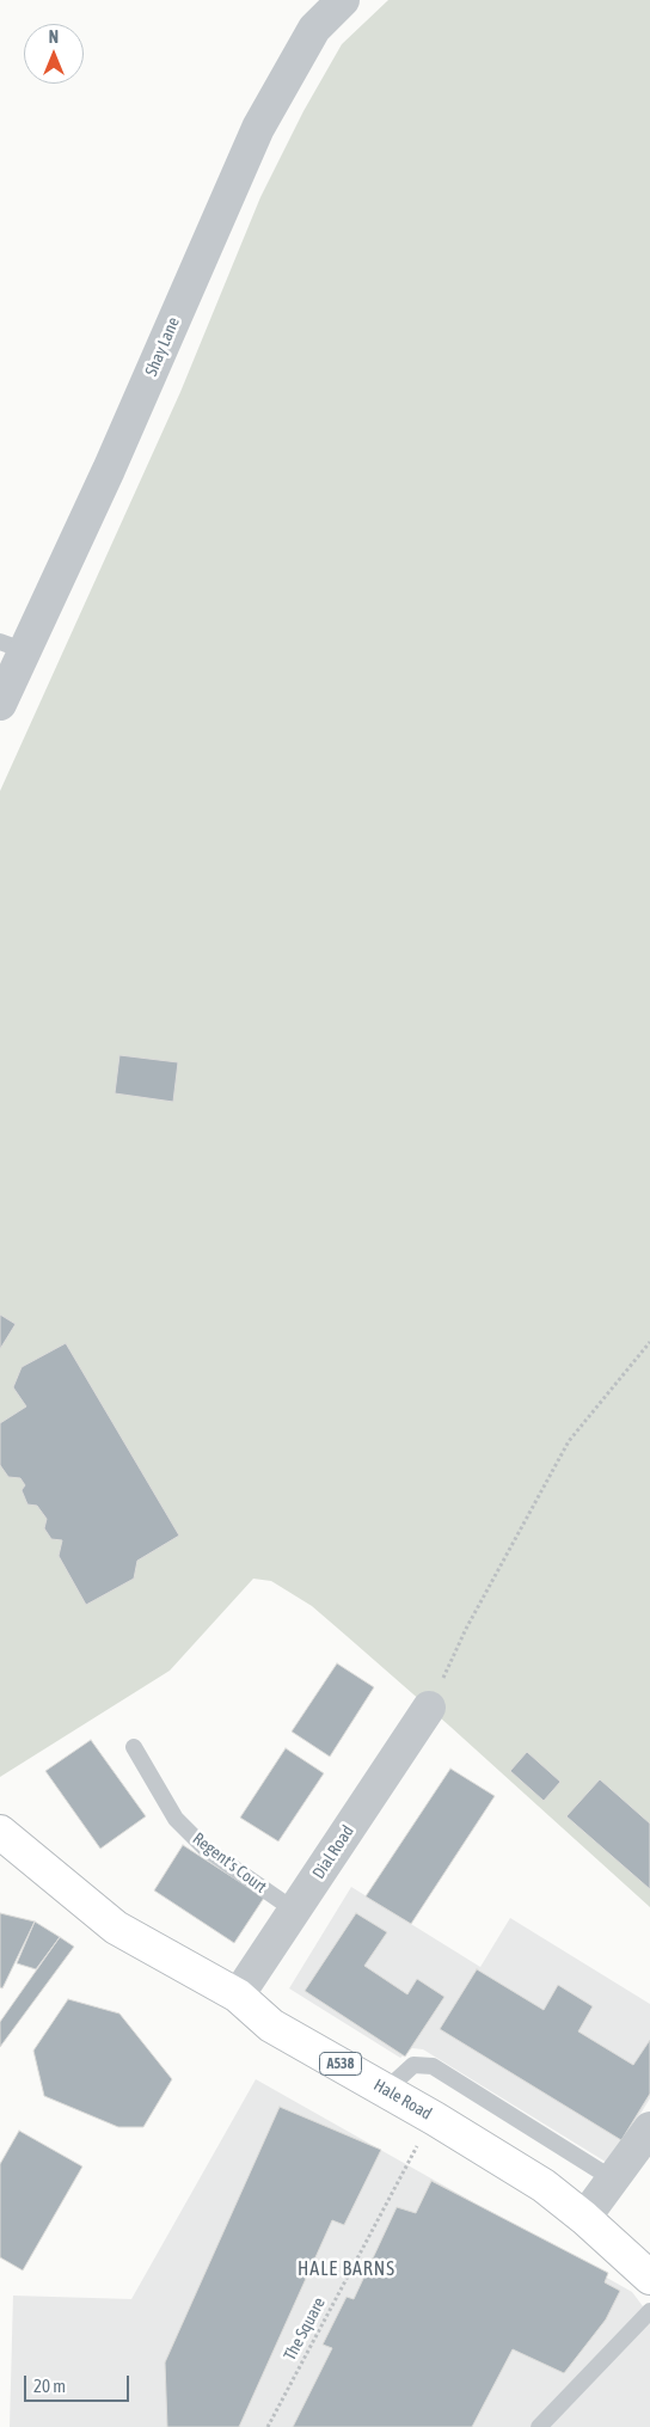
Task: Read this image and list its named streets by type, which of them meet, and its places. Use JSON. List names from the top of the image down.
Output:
{
  "streets": {
    "main road": ["A538", "Hale Road"],
    "street": ["Shay Lane", "Dial Road"],
    "lane": ["Regent's Court"],
    "path": ["The Square"]
  },
  "crossings": [
    ["Dial Road", "Regent's Court"],
    ["Dial Road", "Hale Road"],
    ["Hale Road", "The Square"]
  ],
  "districts": ["HALE BARNS"],
  "scale_bar": "20 m",
  "north": "top"
}
